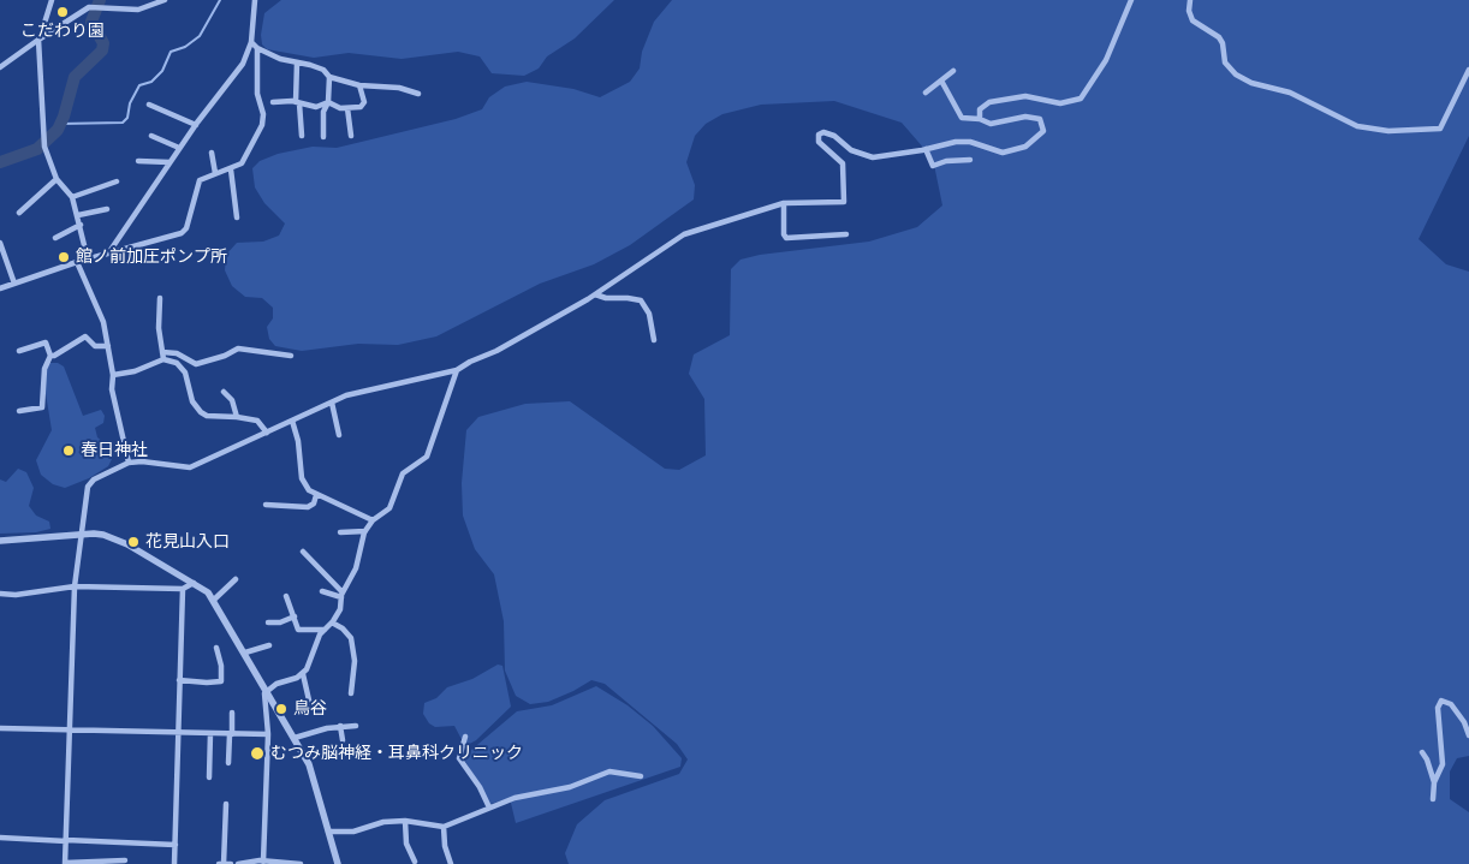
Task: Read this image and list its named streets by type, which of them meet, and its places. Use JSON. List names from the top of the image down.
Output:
{
  "places": [
    "こだわり園",
    "館ノ前加圧ポンプ所",
    "春日神社",
    "花見山入口",
    "鳥谷",
    "むつみ脳神経・耳鼻科クリニック"
  ]
}
